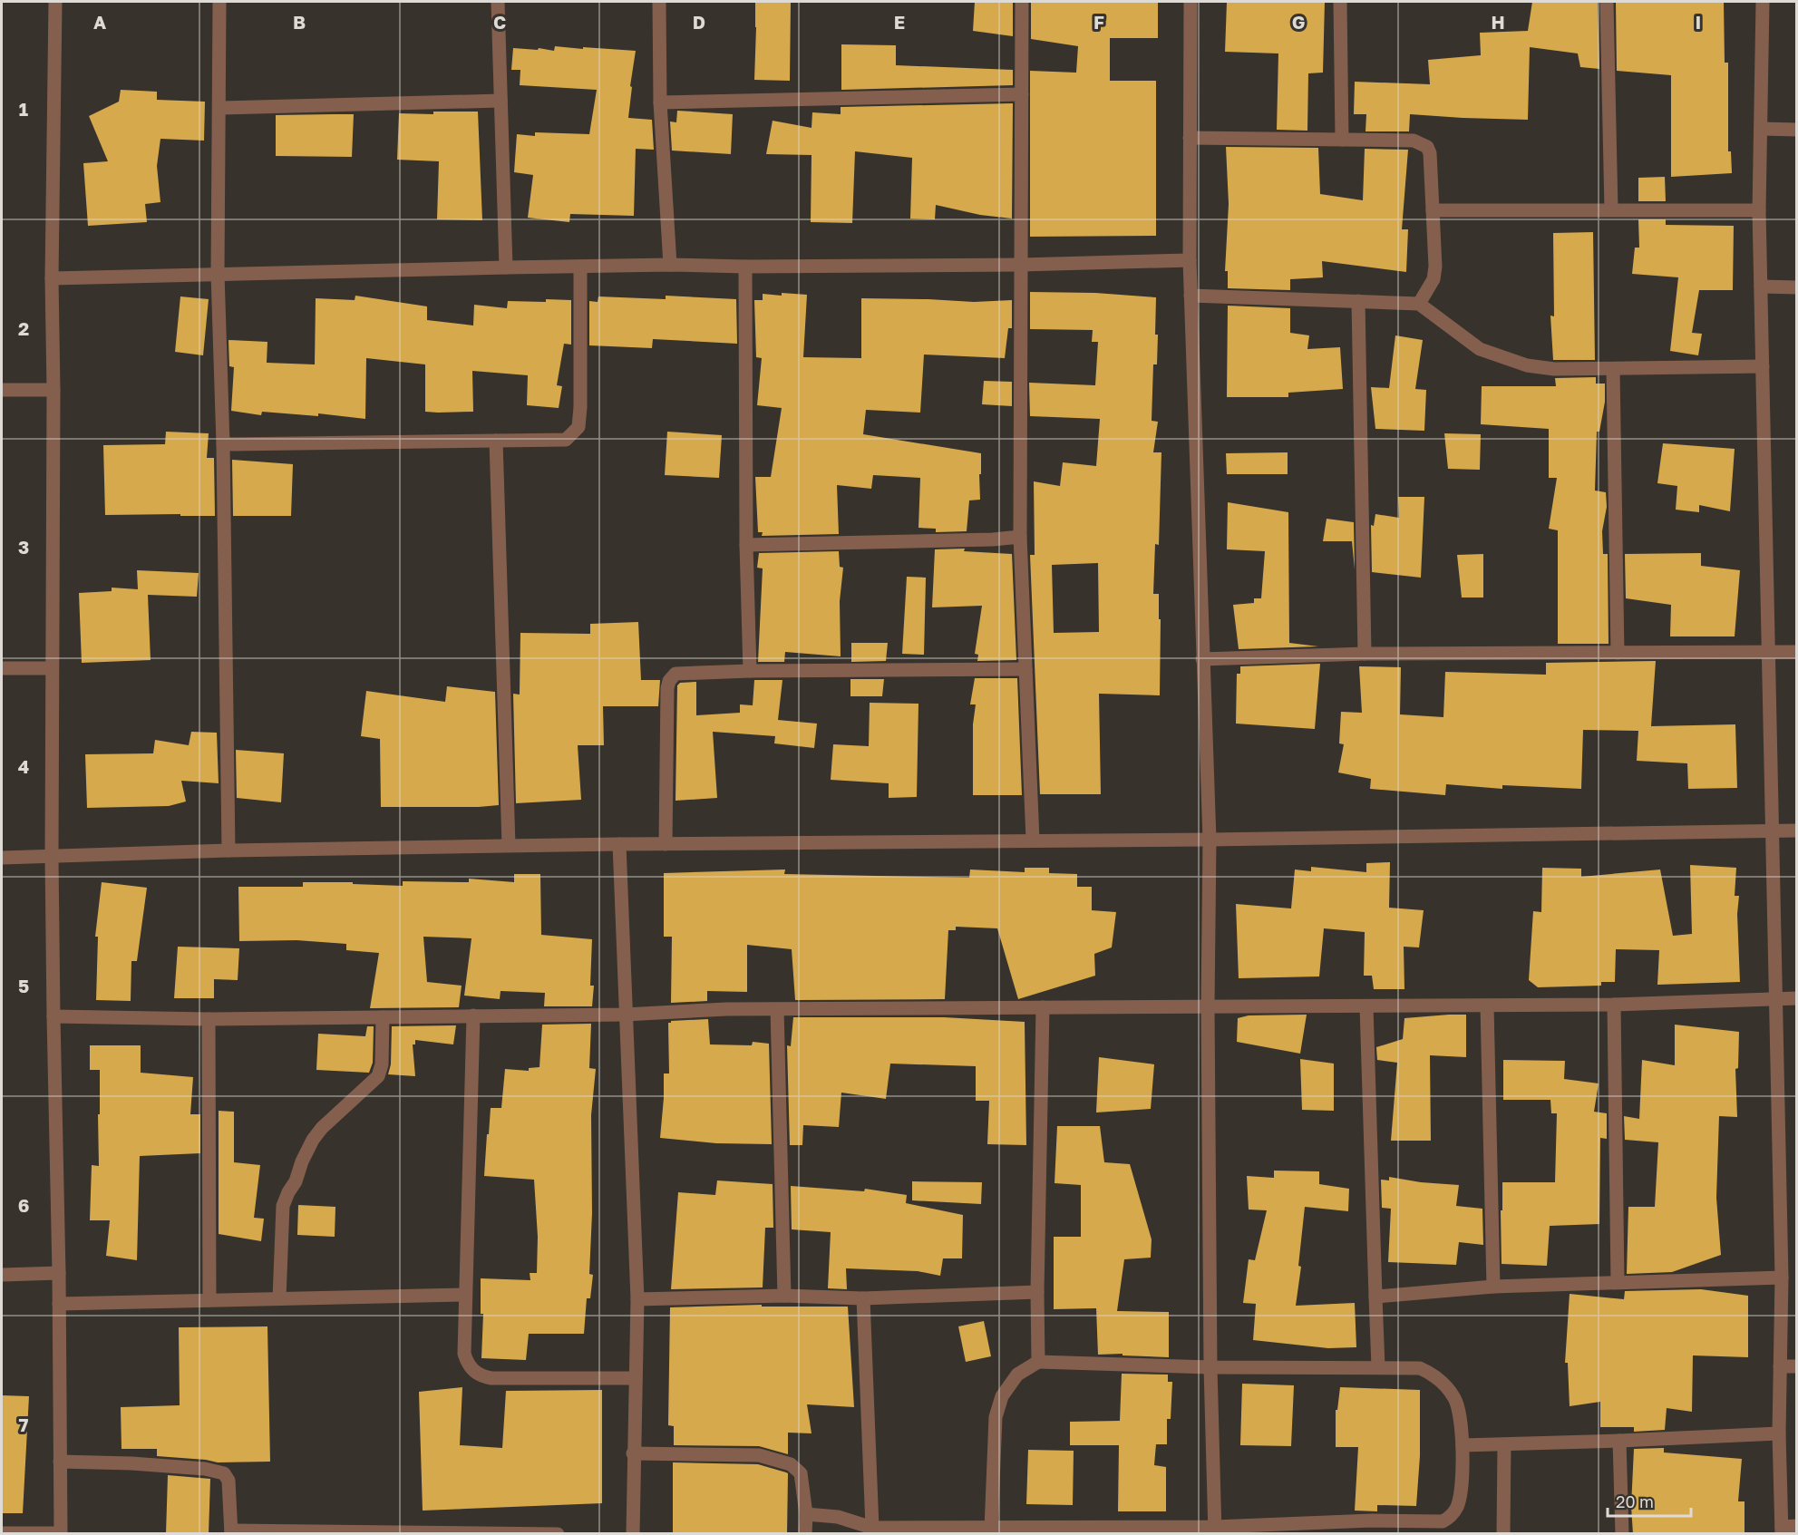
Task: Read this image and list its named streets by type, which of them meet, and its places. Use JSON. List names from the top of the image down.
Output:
{
  "scale_bar": "20 m",
  "grid": {
    "columns": [
      "A",
      "B",
      "C",
      "D",
      "E",
      "F",
      "G",
      "H",
      "I"
    ],
    "rows": [
      "1",
      "2",
      "3",
      "4",
      "5",
      "6",
      "7"
    ]
  }
}
